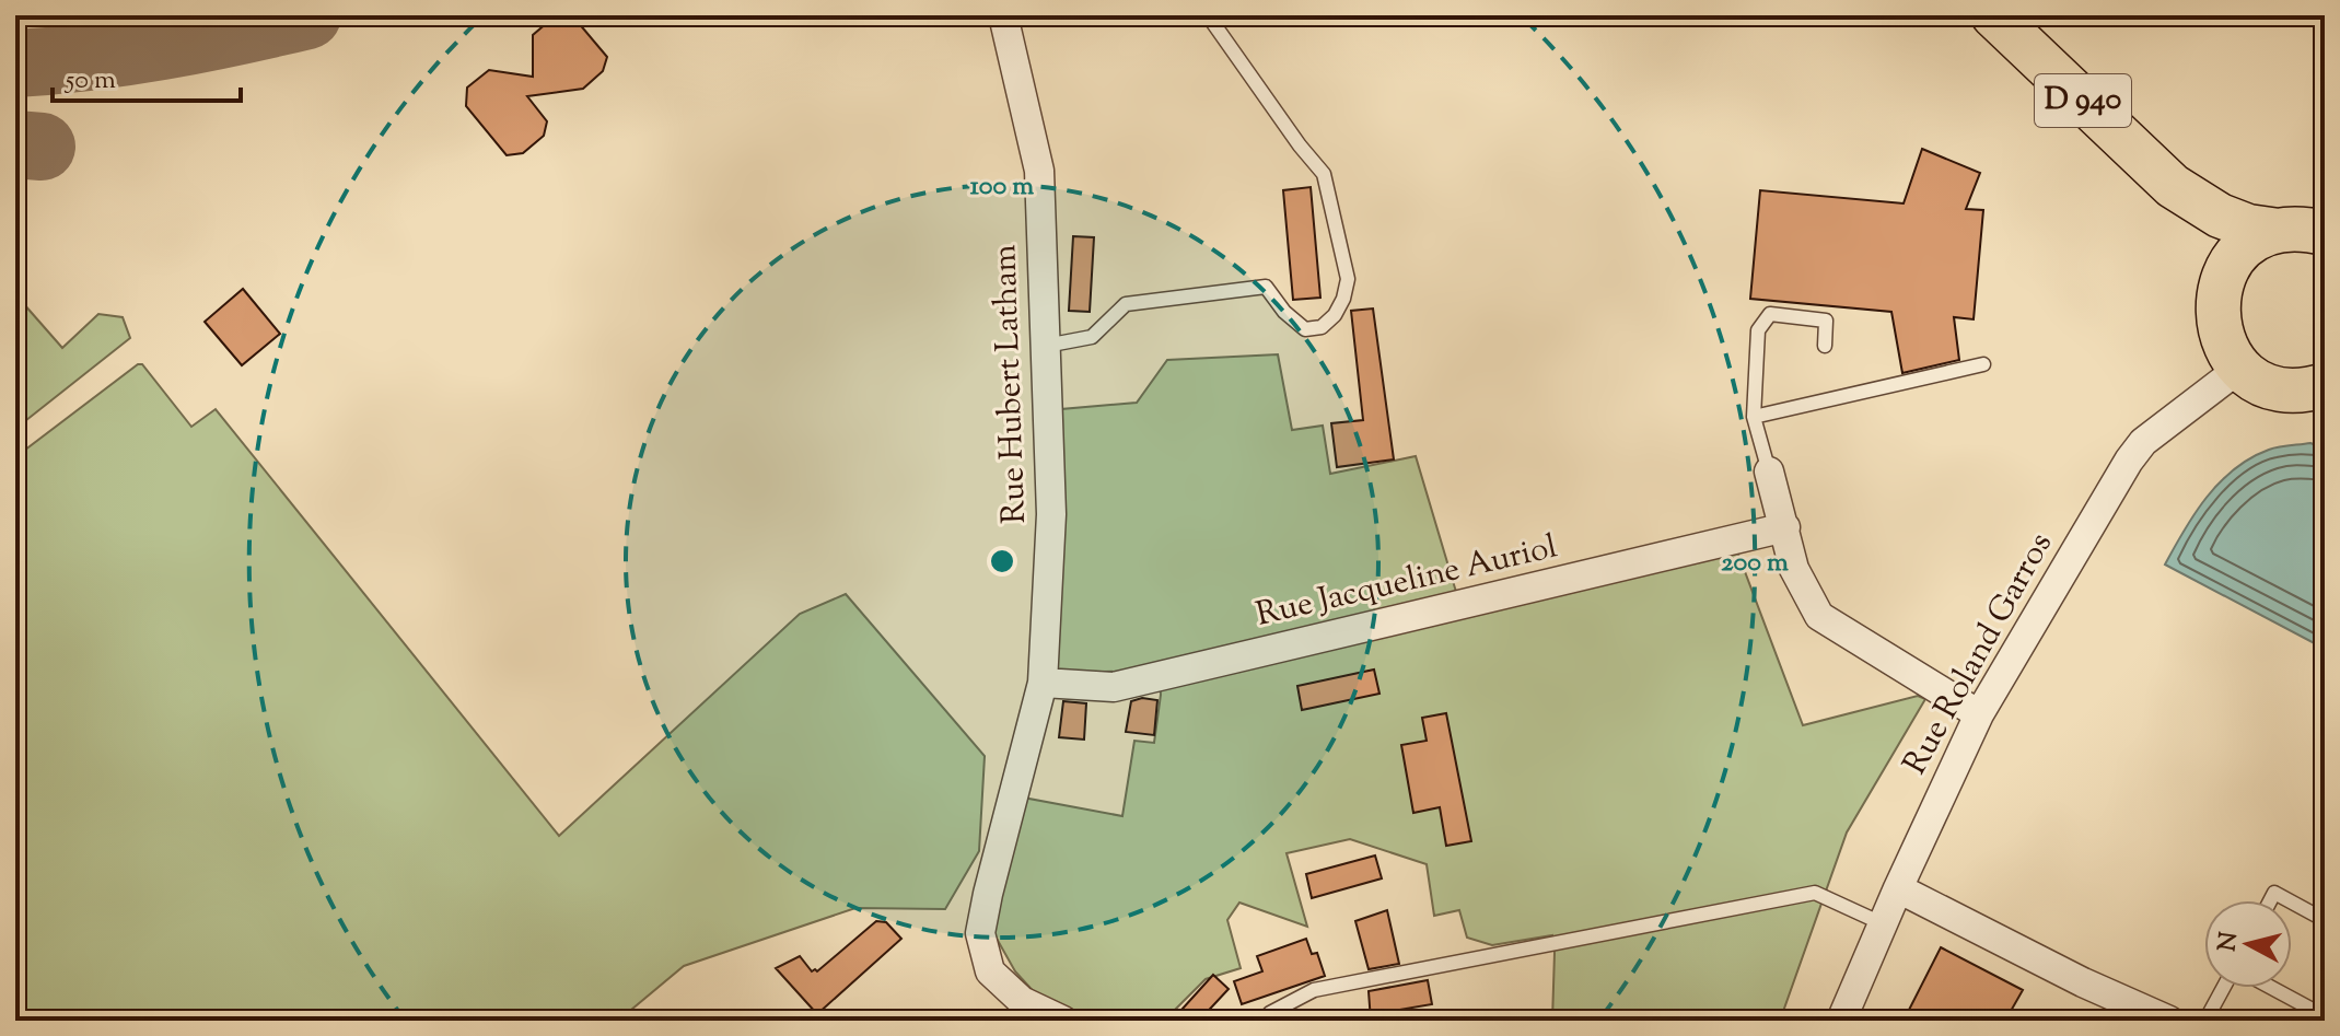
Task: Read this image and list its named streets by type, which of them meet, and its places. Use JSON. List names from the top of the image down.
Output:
{
  "streets": {
    "main road": ["D 940"],
    "street": ["Rue Hubert Latham", "Rue Jacqueline Auriol", "Rue Roland Garros"]
  },
  "crossings": [
    ["Rue Hubert Latham", "Rue Jacqueline Auriol"]
  ],
  "scale_bar": "50 m",
  "north": "left",
  "rings": ["100 m", "200 m"]
}
